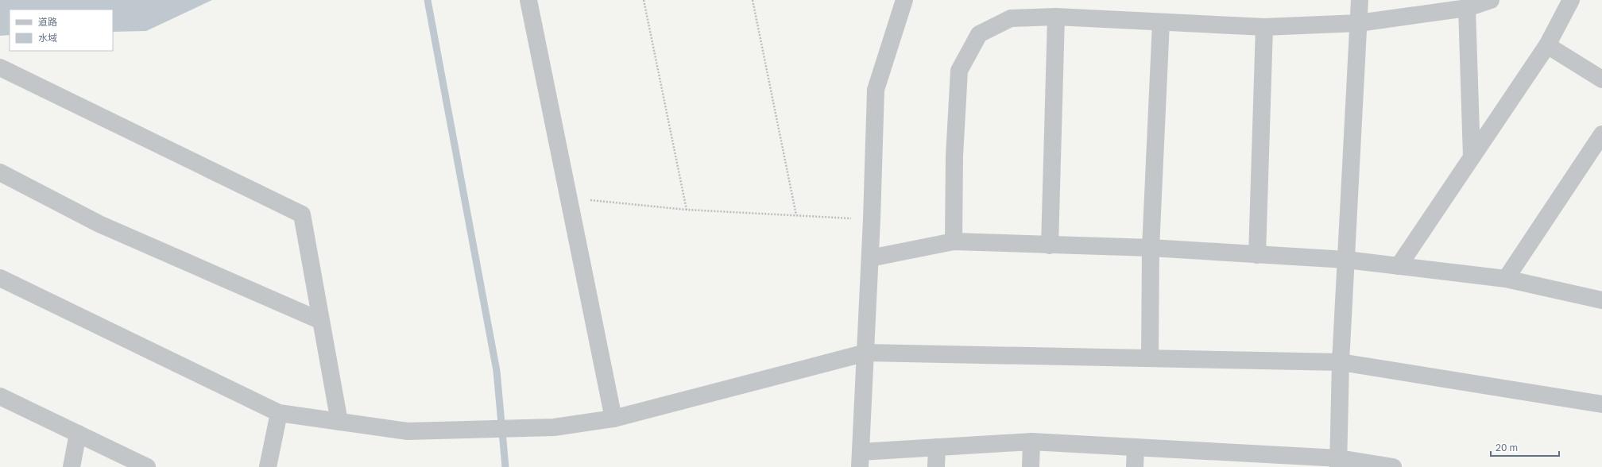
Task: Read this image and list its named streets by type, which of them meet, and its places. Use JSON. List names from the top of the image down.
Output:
{
  "legend": ["道路", "水域"],
  "scale_bar": "20 m"
}
